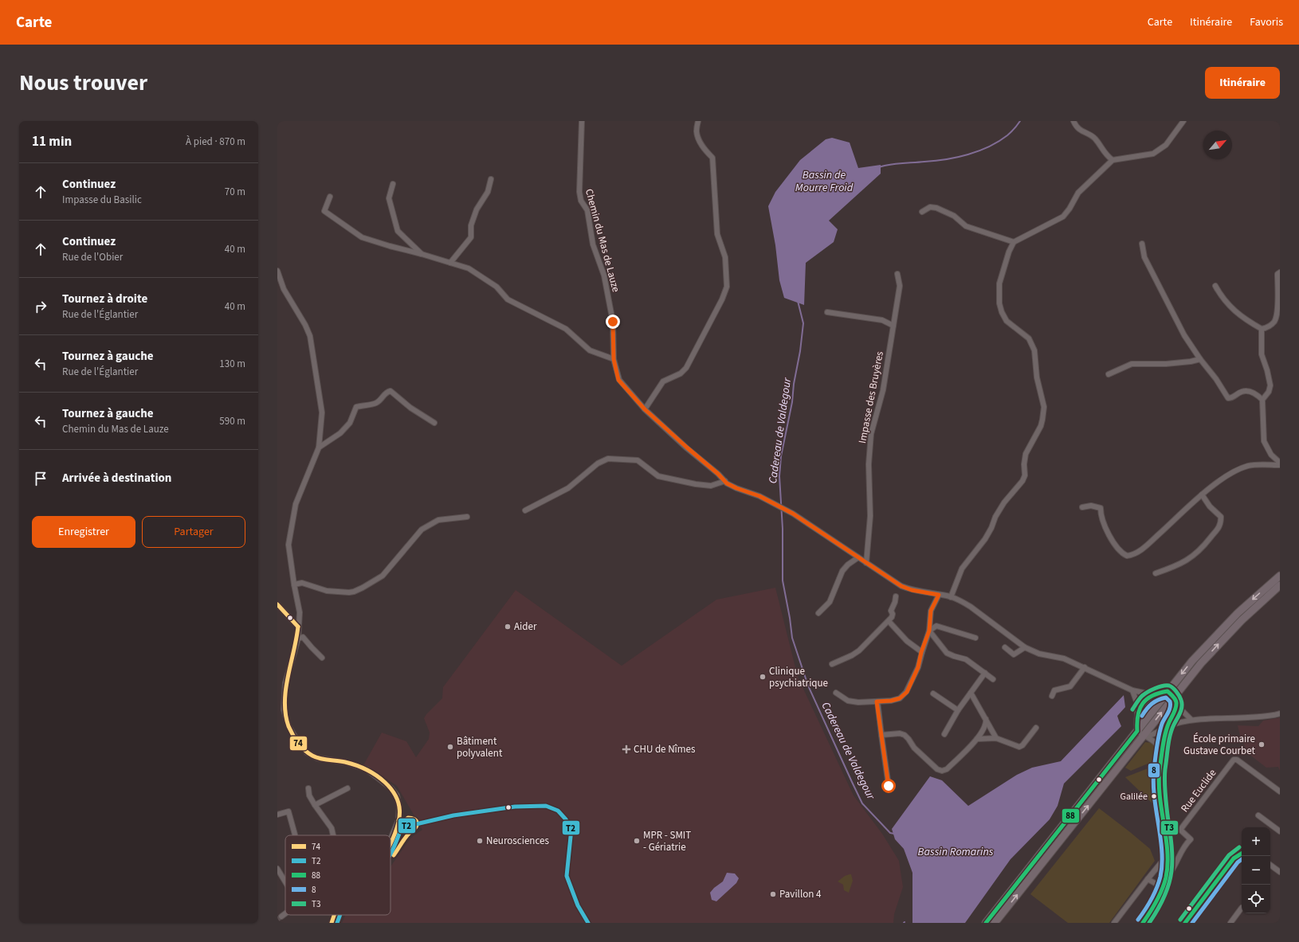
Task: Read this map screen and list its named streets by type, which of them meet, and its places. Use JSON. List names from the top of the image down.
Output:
{
  "streets": {
    "street": ["Chemin du Mas de Lauze", "Impasse des Bruyères", "Rue Euclide"]
  },
  "crossings": [
    ["Chemin du Mas de Lauze", "Impasse des Bruyères"]
  ],
  "water": ["Bassin de Mourre Froid", "Cadereau de Valdegour", "Bassin Romarins"],
  "places": {
    "other": [
      "Aider",
      "Clinique psychiatrique",
      "École primaire Gustave Courbet",
      "Bâtiment polyvalent",
      "Galilée",
      "Neurosciences",
      "MPR - SMIT - Gériatrie",
      "Pavillon 4"
    ],
    "health": ["CHU de Nîmes"]
  },
  "lines": [
    "transit line 74",
    "transit line T3",
    "transit line 88",
    "transit line 8",
    "transit line T2"
  ],
  "legend": [
    "74",
    "T2",
    "88",
    "8",
    "T3"
  ],
  "north": "top right",
  "page": {
    "header": "Carte",
    "nav": ["Carte", "Itinéraire", "Favoris"],
    "title": "Nous trouver",
    "buttons": [
      "Itinéraire",
      ["Enregistrer", "Partager"]
    ],
    "heading": ["11 min", "À pied · 870 m"],
    "list": [
      ["Continuez", "Impasse du Basilic", "70 m"],
      ["Continuez", "Rue de l'Obier", "40 m"],
      ["Tournez à droite", "Rue de l'Églantier", "40 m"],
      ["Tournez à gauche", "Rue de l'Églantier", "130 m"],
      ["Tournez à gauche", "Chemin du Mas de Lauze", "590 m"],
      "Arrivée à destination"
    ],
    "map_buttons": ["+", "−"]
  }
}
